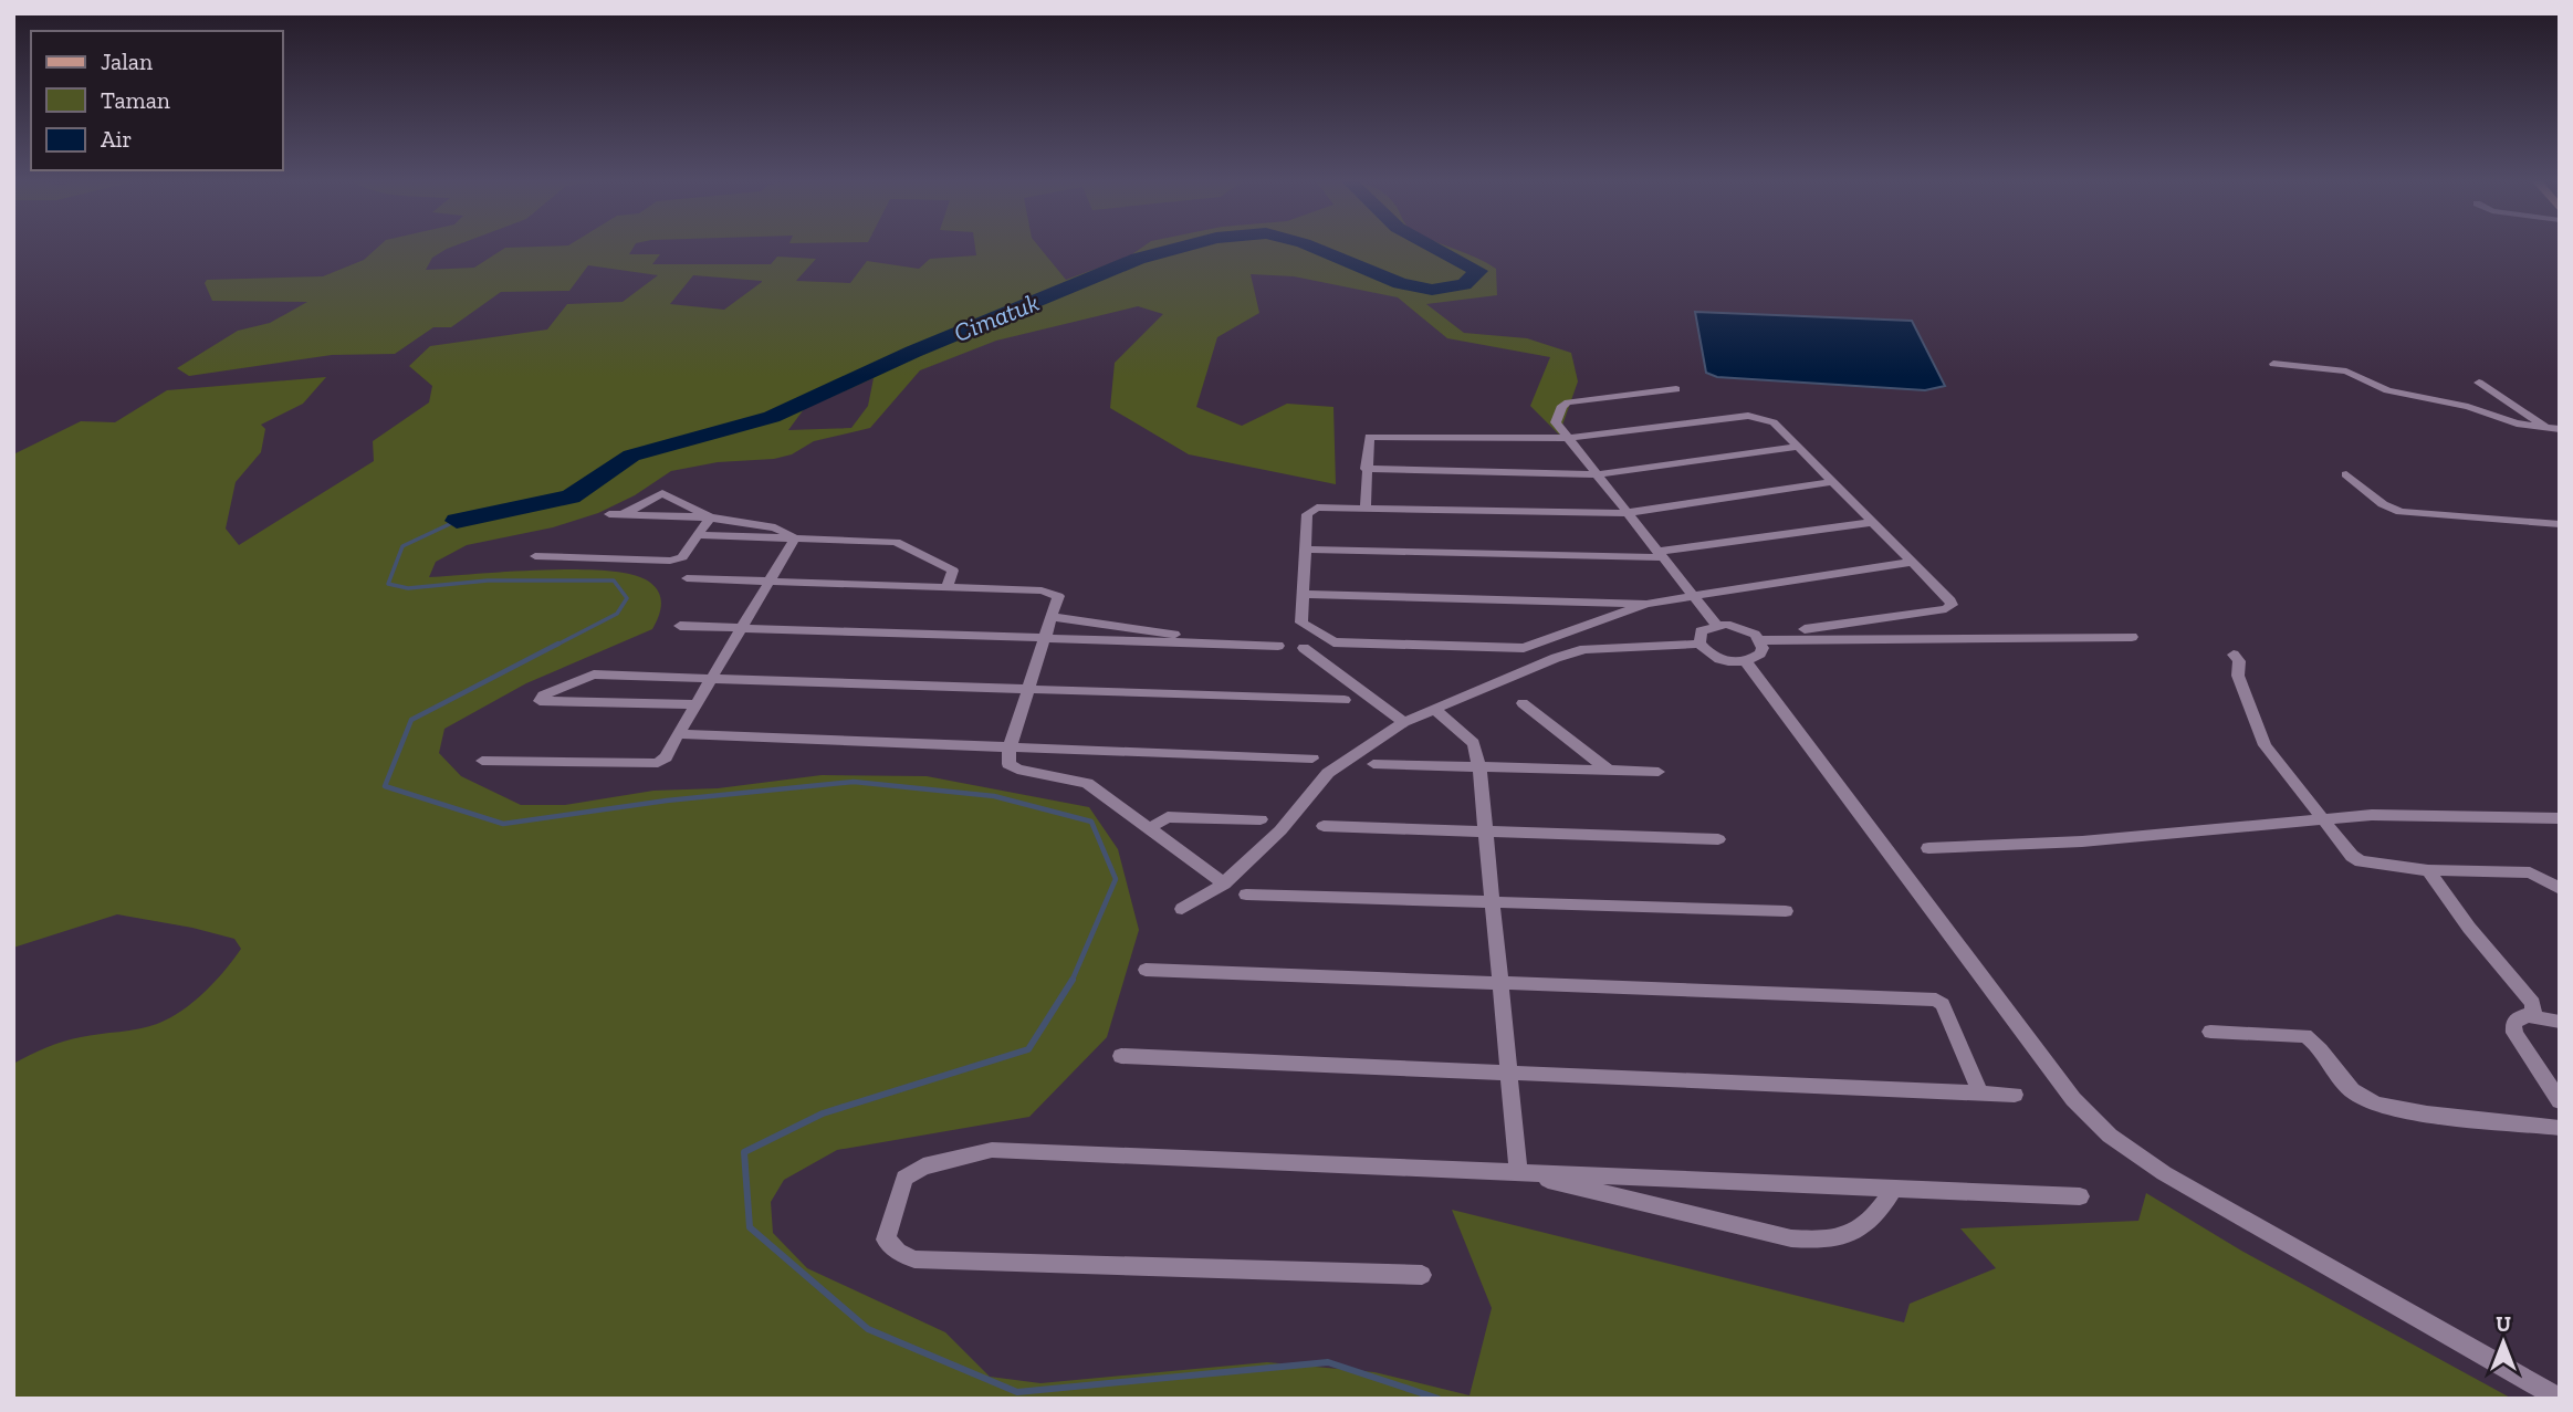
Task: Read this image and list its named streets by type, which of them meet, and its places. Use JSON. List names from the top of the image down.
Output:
{
  "water": ["Cimatuk"],
  "legend": ["Jalan", "Taman", "Air"],
  "north": "top"
}
